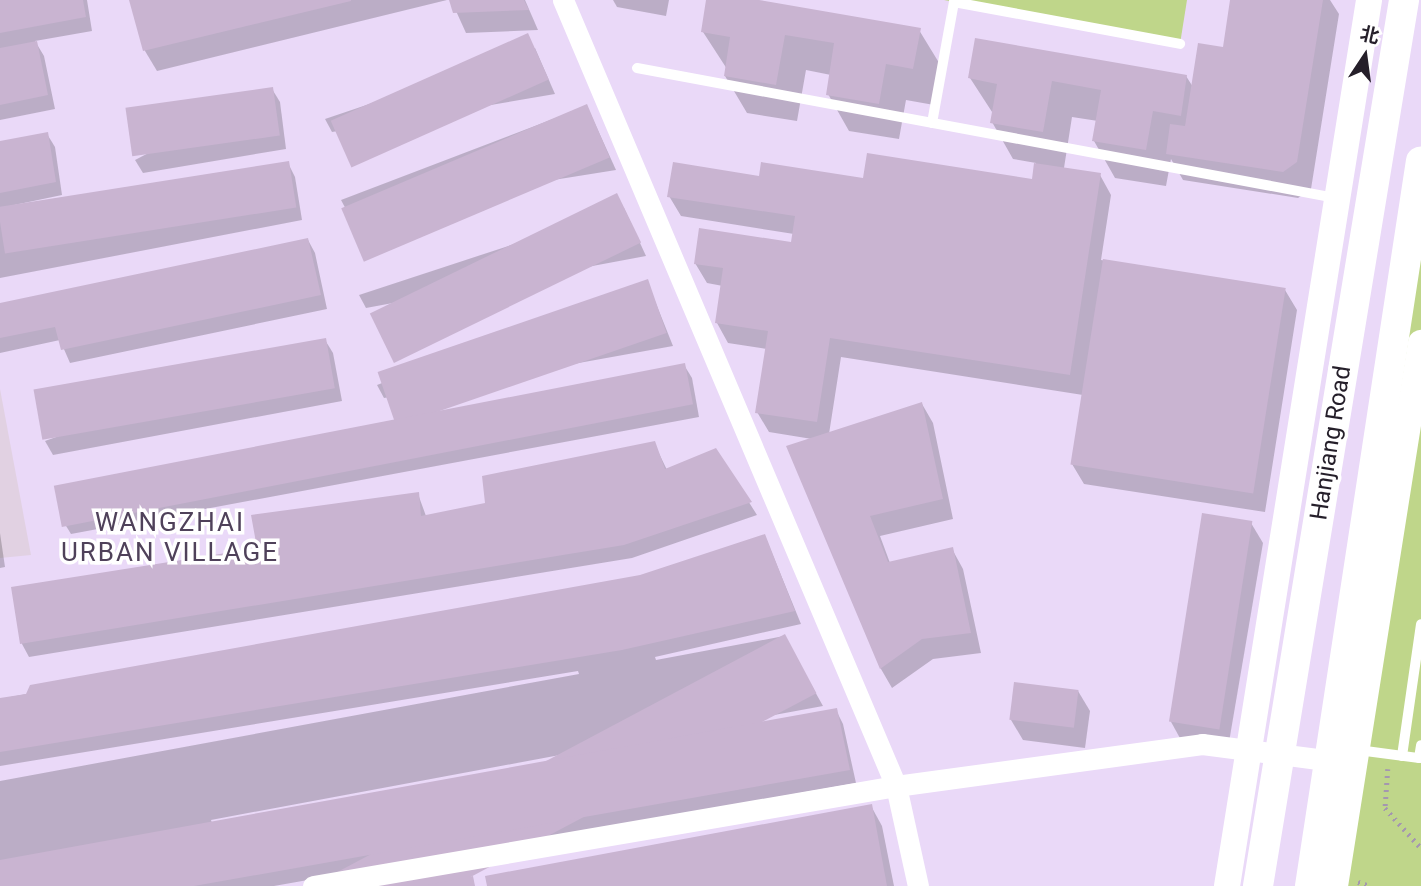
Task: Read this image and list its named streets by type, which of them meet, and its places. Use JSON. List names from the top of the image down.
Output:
{
  "streets": {
    "main road": ["Hanjiang Road"]
  },
  "districts": ["WANGZHAI URBAN VILLAGE"],
  "north": "top"
}
